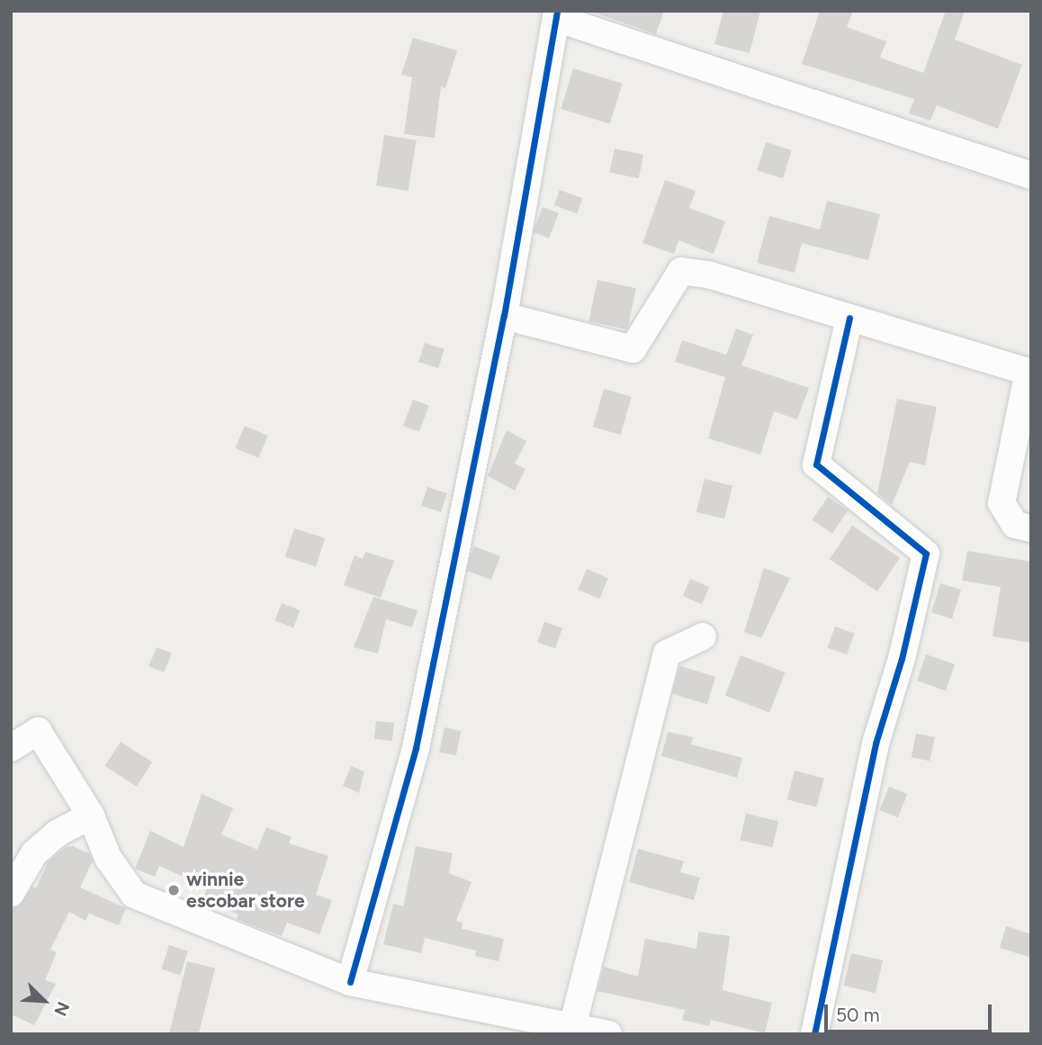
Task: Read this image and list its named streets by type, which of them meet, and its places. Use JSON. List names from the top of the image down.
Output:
{
  "places": ["winnie escobar store"],
  "scale_bar": "50 m",
  "north": "bottom right"
}
